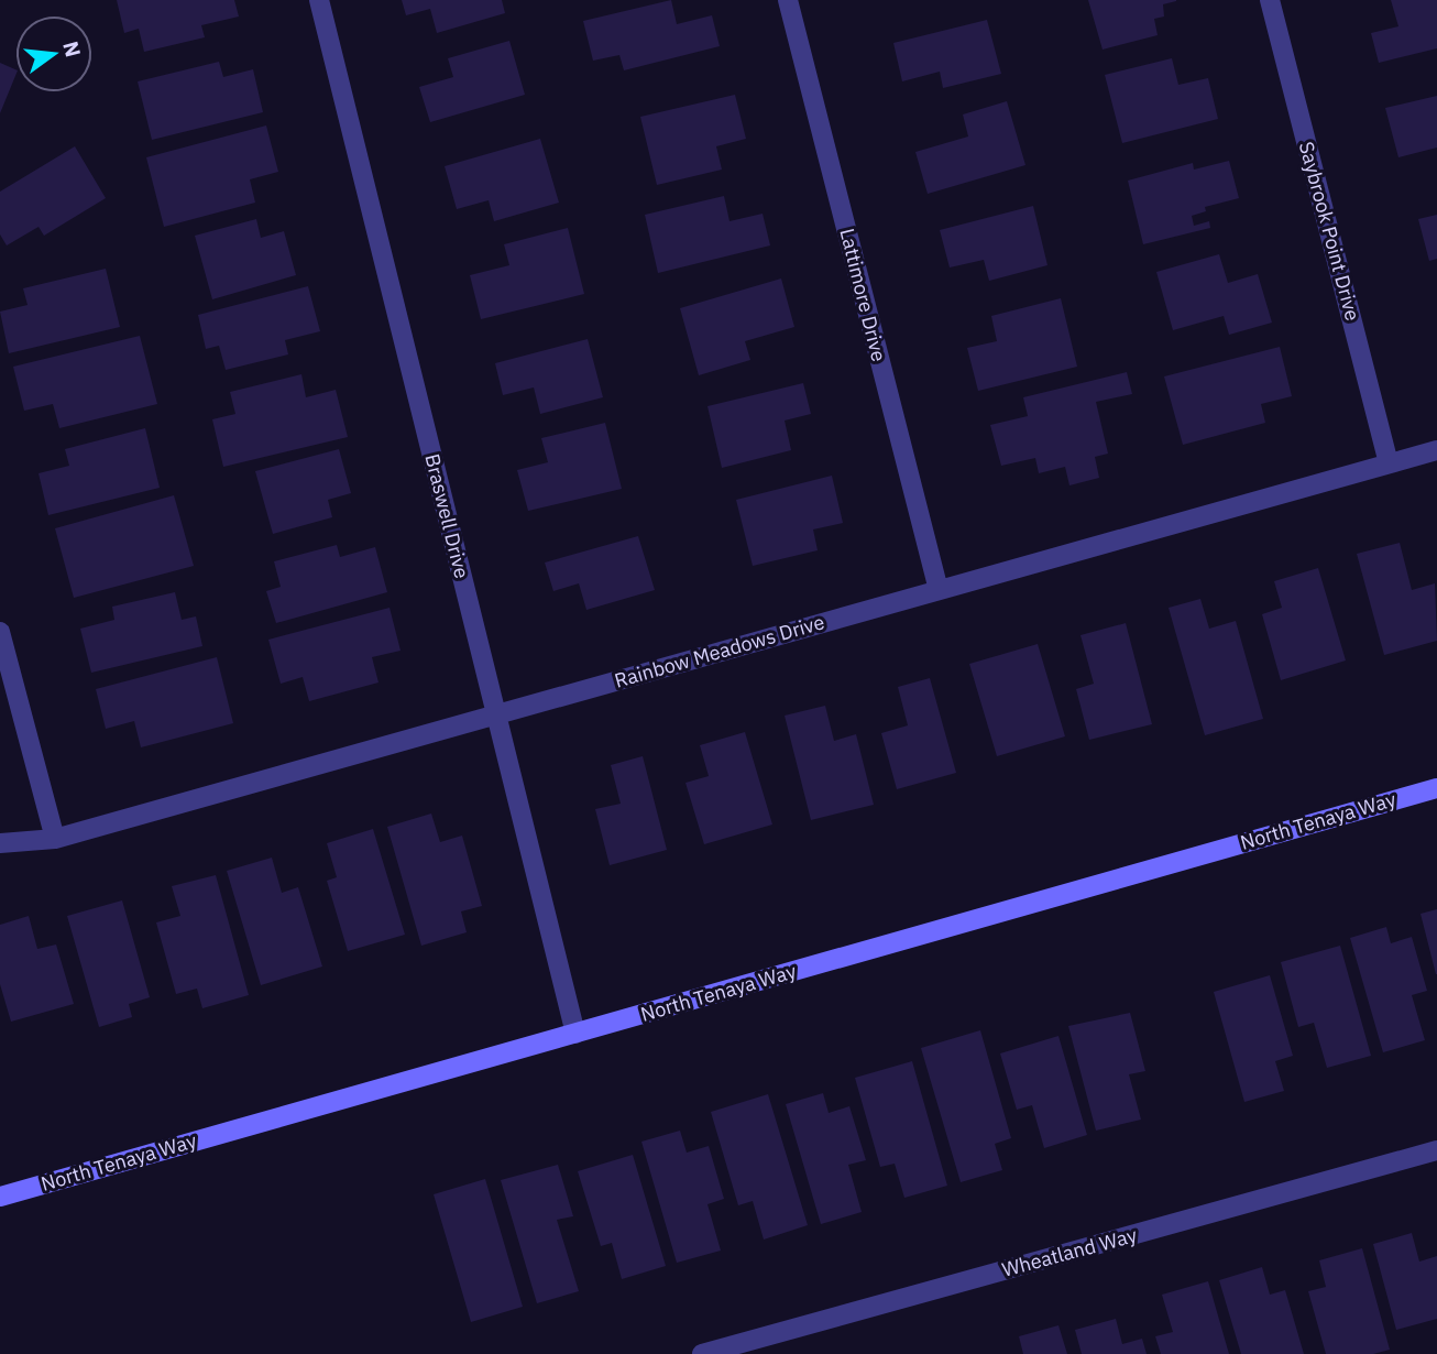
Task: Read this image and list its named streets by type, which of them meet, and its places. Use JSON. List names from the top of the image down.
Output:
{
  "streets": {
    "main road": ["North Tenaya Way"],
    "street": [
      "Saybrook Point Drive",
      "Lattimore Drive",
      "Braswell Drive",
      "Rainbow Meadows Drive",
      "Wheatland Way"
    ]
  },
  "crossings": [
    ["Saybrook Point Drive", "Rainbow Meadows Drive"],
    ["Lattimore Drive", "Rainbow Meadows Drive"],
    ["Braswell Drive", "Rainbow Meadows Drive"],
    ["Braswell Drive", "North Tenaya Way"]
  ],
  "north": "right"
}
